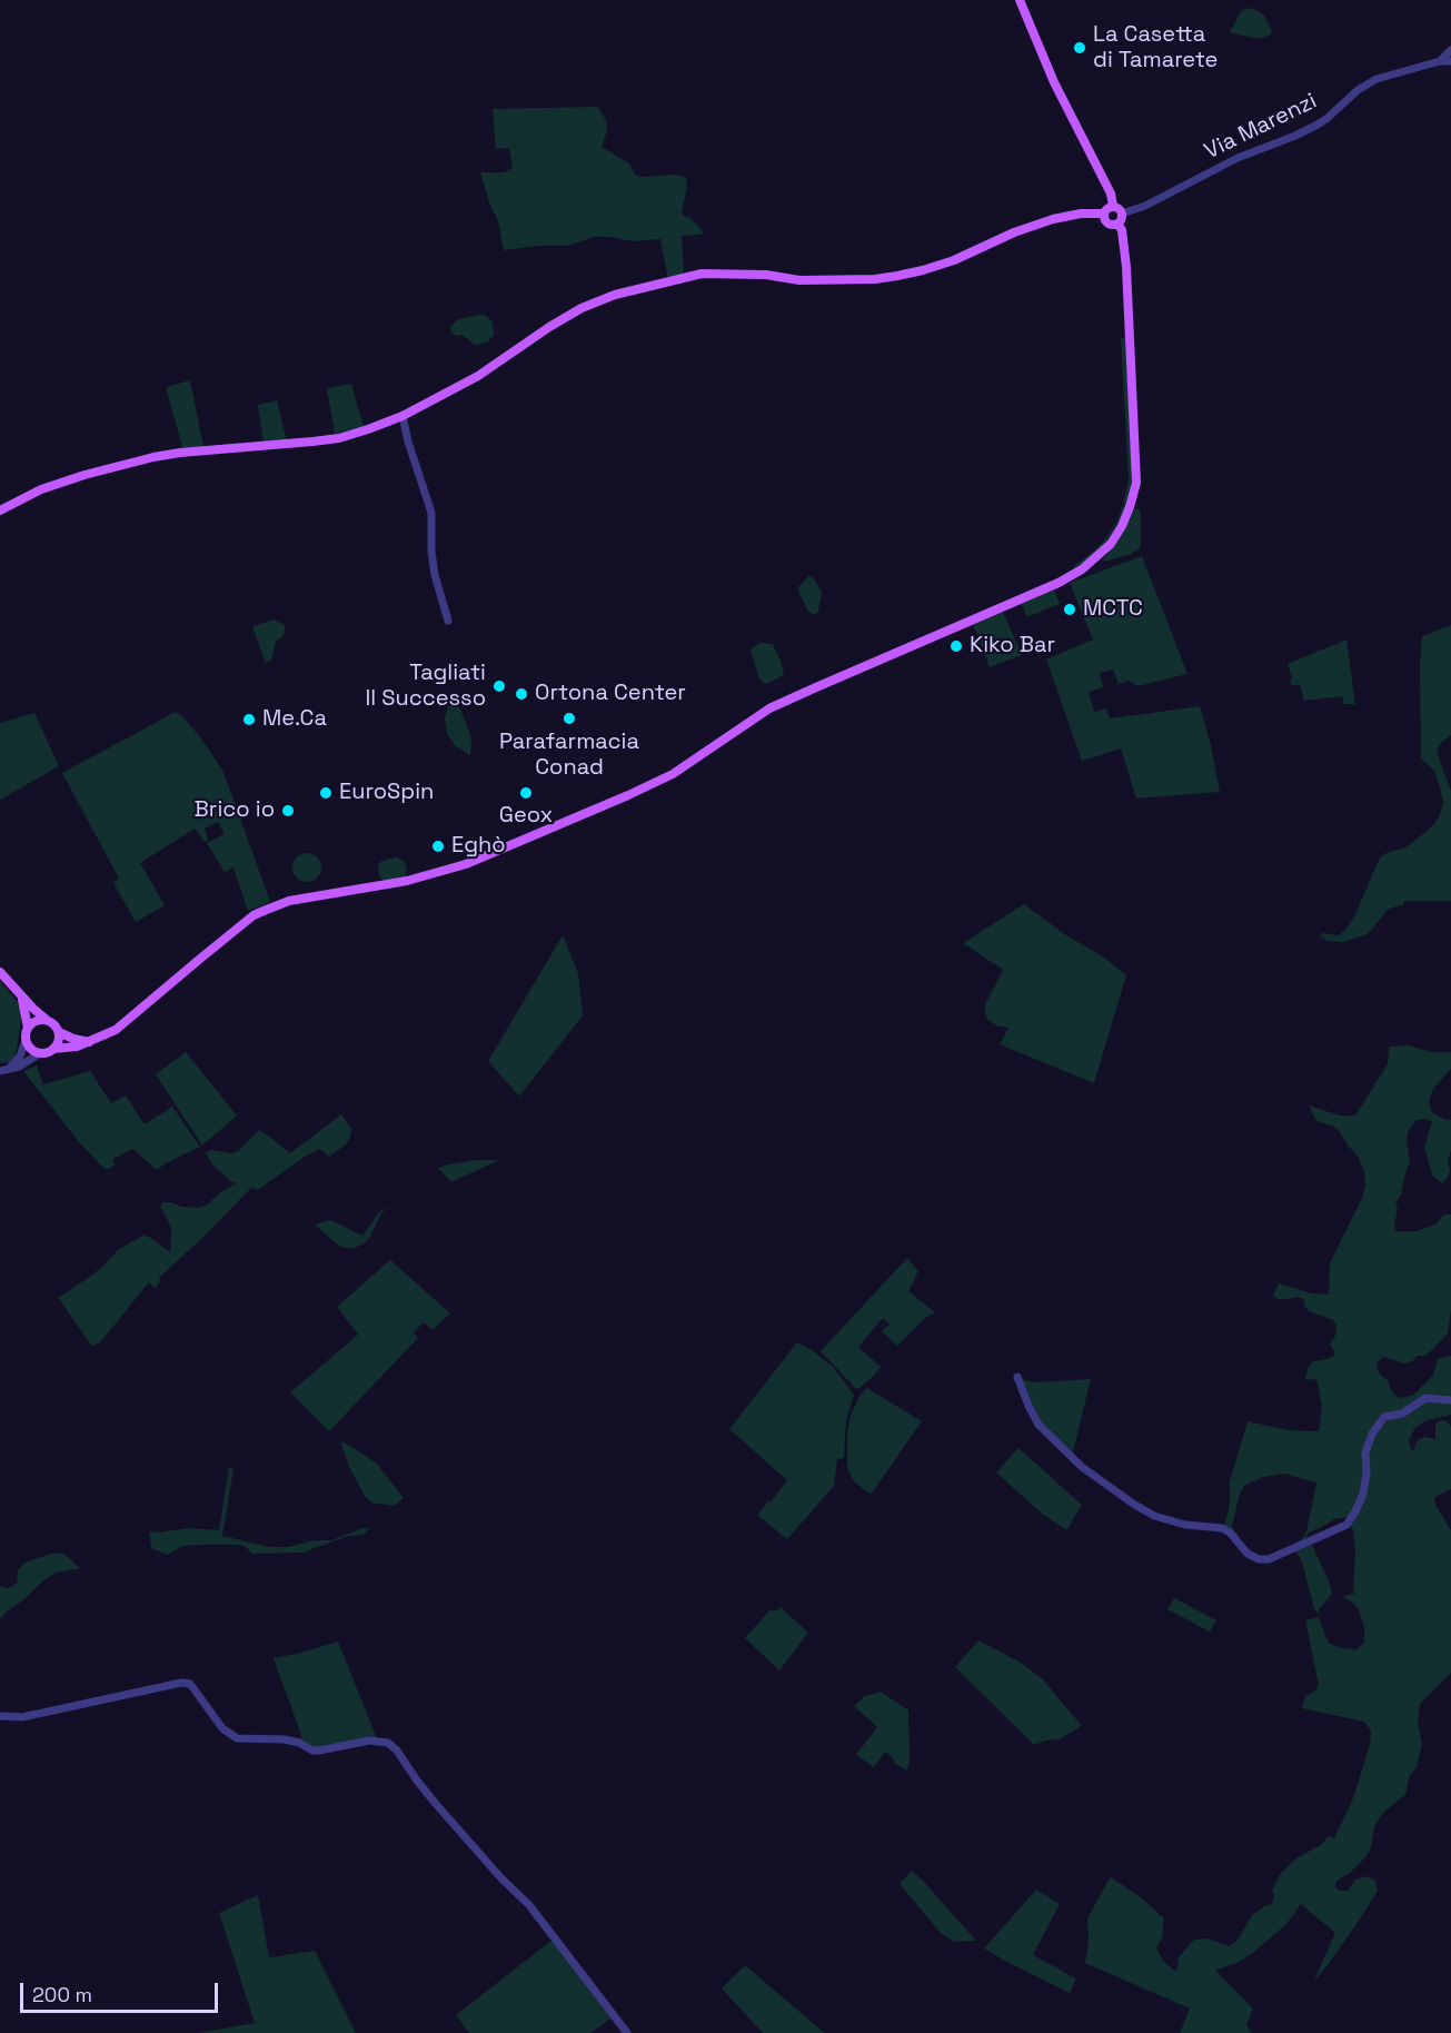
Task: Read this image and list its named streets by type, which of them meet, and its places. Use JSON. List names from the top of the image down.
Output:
{
  "streets": {
    "street": ["Via Marenzi"]
  },
  "places": [
    "La Casetta di Tamarete",
    "MCTC",
    "Kiko Bar",
    "Tagliati Il Successo",
    "Ortona Center",
    "Parafarmacia Conad",
    "Me.Ca",
    "EuroSpin",
    "Geox",
    "Brico io",
    "Eghò"
  ],
  "scale_bar": "200 m"
}
